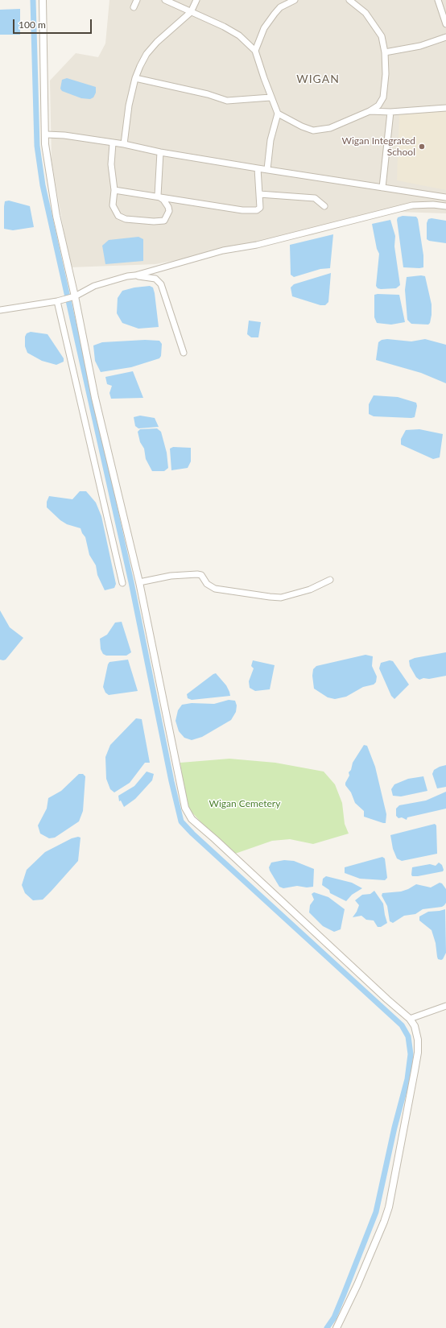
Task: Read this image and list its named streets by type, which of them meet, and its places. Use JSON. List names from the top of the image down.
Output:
{
  "districts": ["WIGAN"],
  "parks": ["Wigan Cemetery"],
  "places": ["Wigan Integrated School"],
  "scale_bar": "100 m"
}
